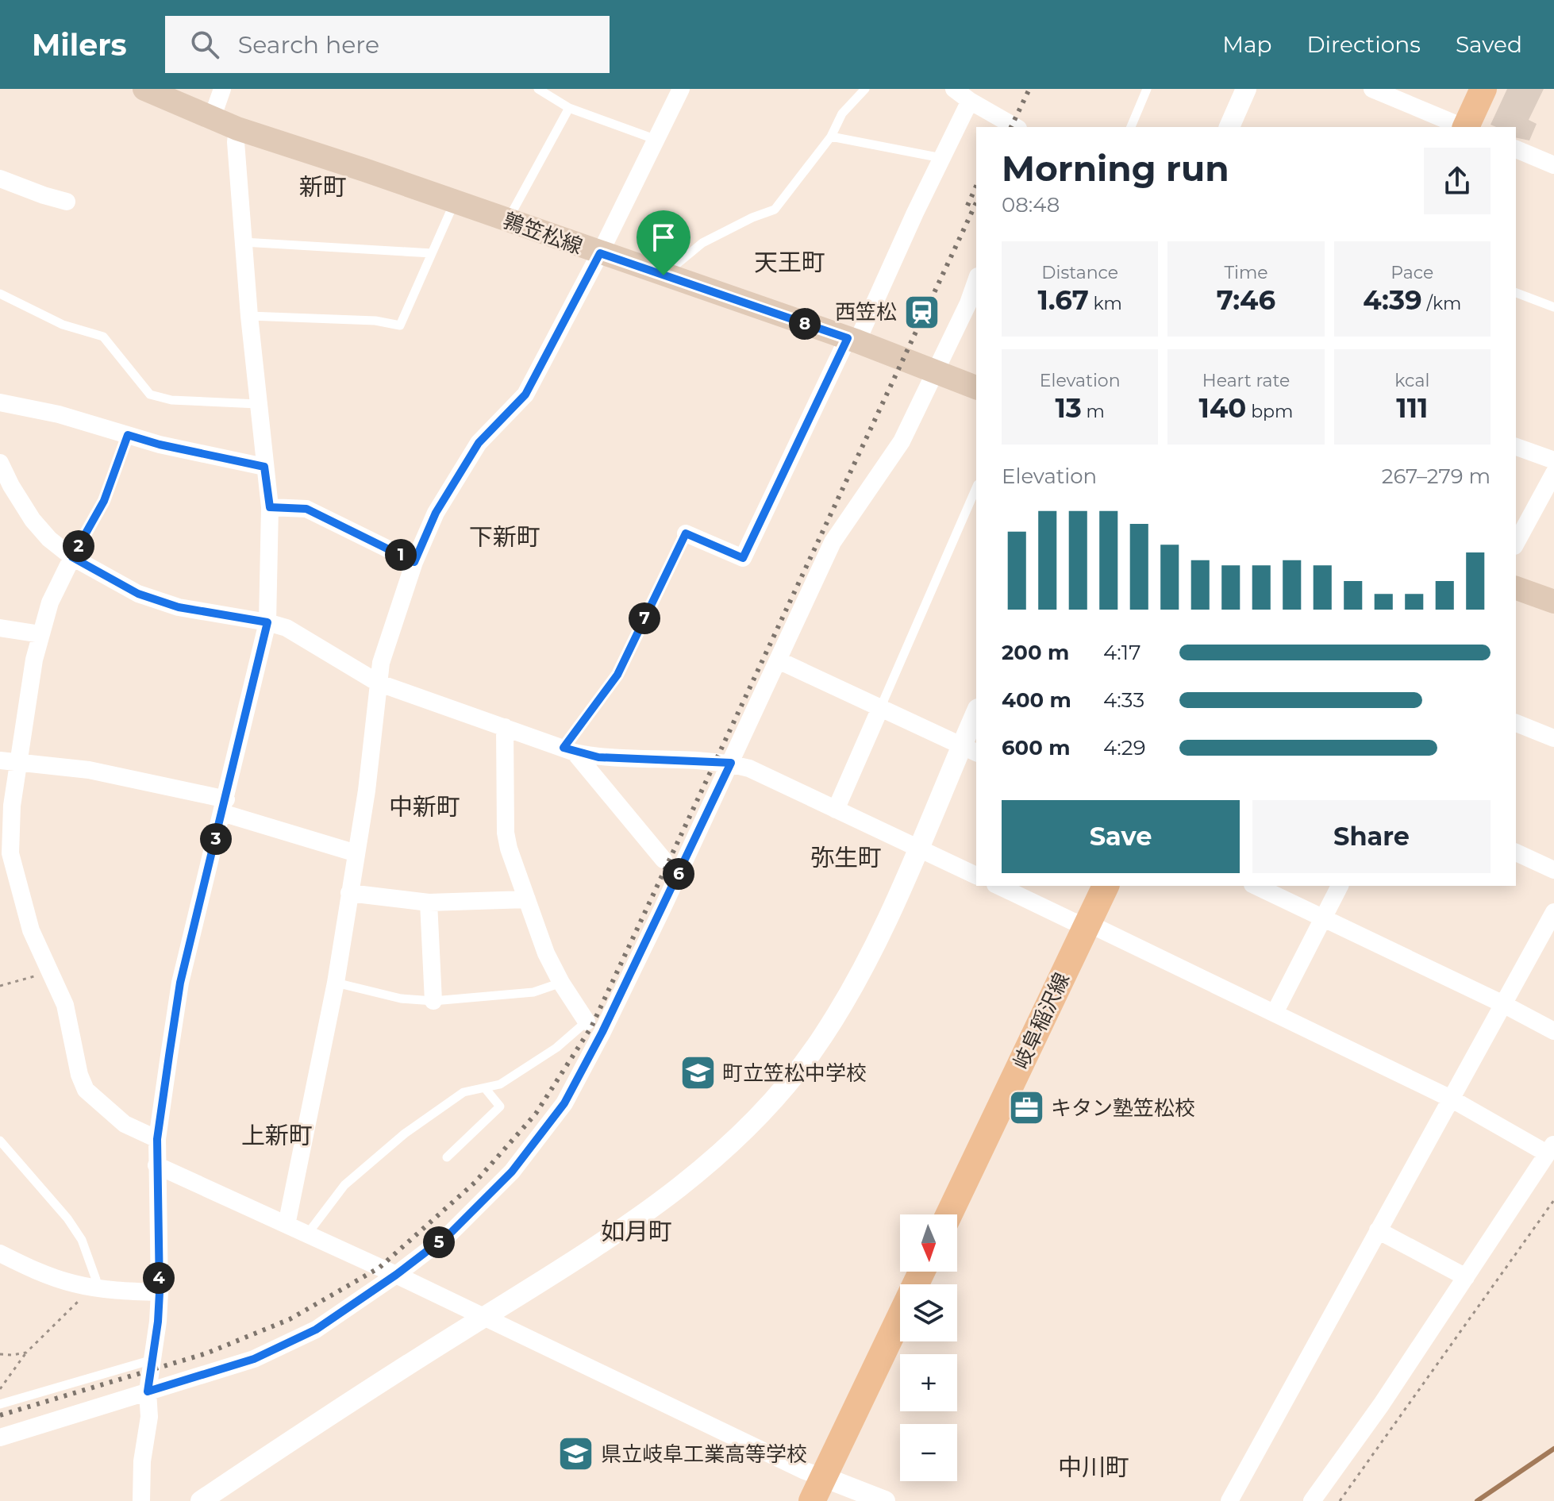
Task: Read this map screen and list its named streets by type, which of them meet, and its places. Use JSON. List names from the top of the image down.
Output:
{
  "streets": {
    "main road": ["鶉笠松線", "岐阜稲沢線"]
  },
  "districts": [
    "新町",
    "天王町",
    "下新町",
    "中新町",
    "弥生町",
    "上新町",
    "如月町",
    "中川町"
  ],
  "places": {
    "station": ["西笠松"],
    "school or university": ["町立笠松中学校", "県立岐阜工業高等学校"],
    "office": ["キタン塾笠松校"]
  },
  "north": "bottom",
  "page": {
    "header": "Milers",
    "search": "Search here",
    "nav": ["Map", "Directions", "Saved"],
    "heading": ["Morning run", "08:48"],
    "stats": [
      ["Distance", "1.67 km"],
      ["Time", "7:46"],
      ["Pace", "4:39 /km"],
      ["Elevation", "13 m"],
      ["Heart rate", "140 bpm"],
      ["kcal", "111"]
    ],
    "pins": [
      "8",
      "2",
      "1",
      "7",
      "3",
      "6",
      "5",
      "4"
    ],
    "chart": ["Elevation", "267–279 m"],
    "list": [
      {
        "name": "200 m",
        "note": "4:17"
      },
      {
        "name": "400 m",
        "note": "4:33"
      },
      {
        "name": "600 m",
        "note": "4:29"
      }
    ],
    "buttons": ["Save", "Share"],
    "map_buttons": ["+", "−"]
  }
}
